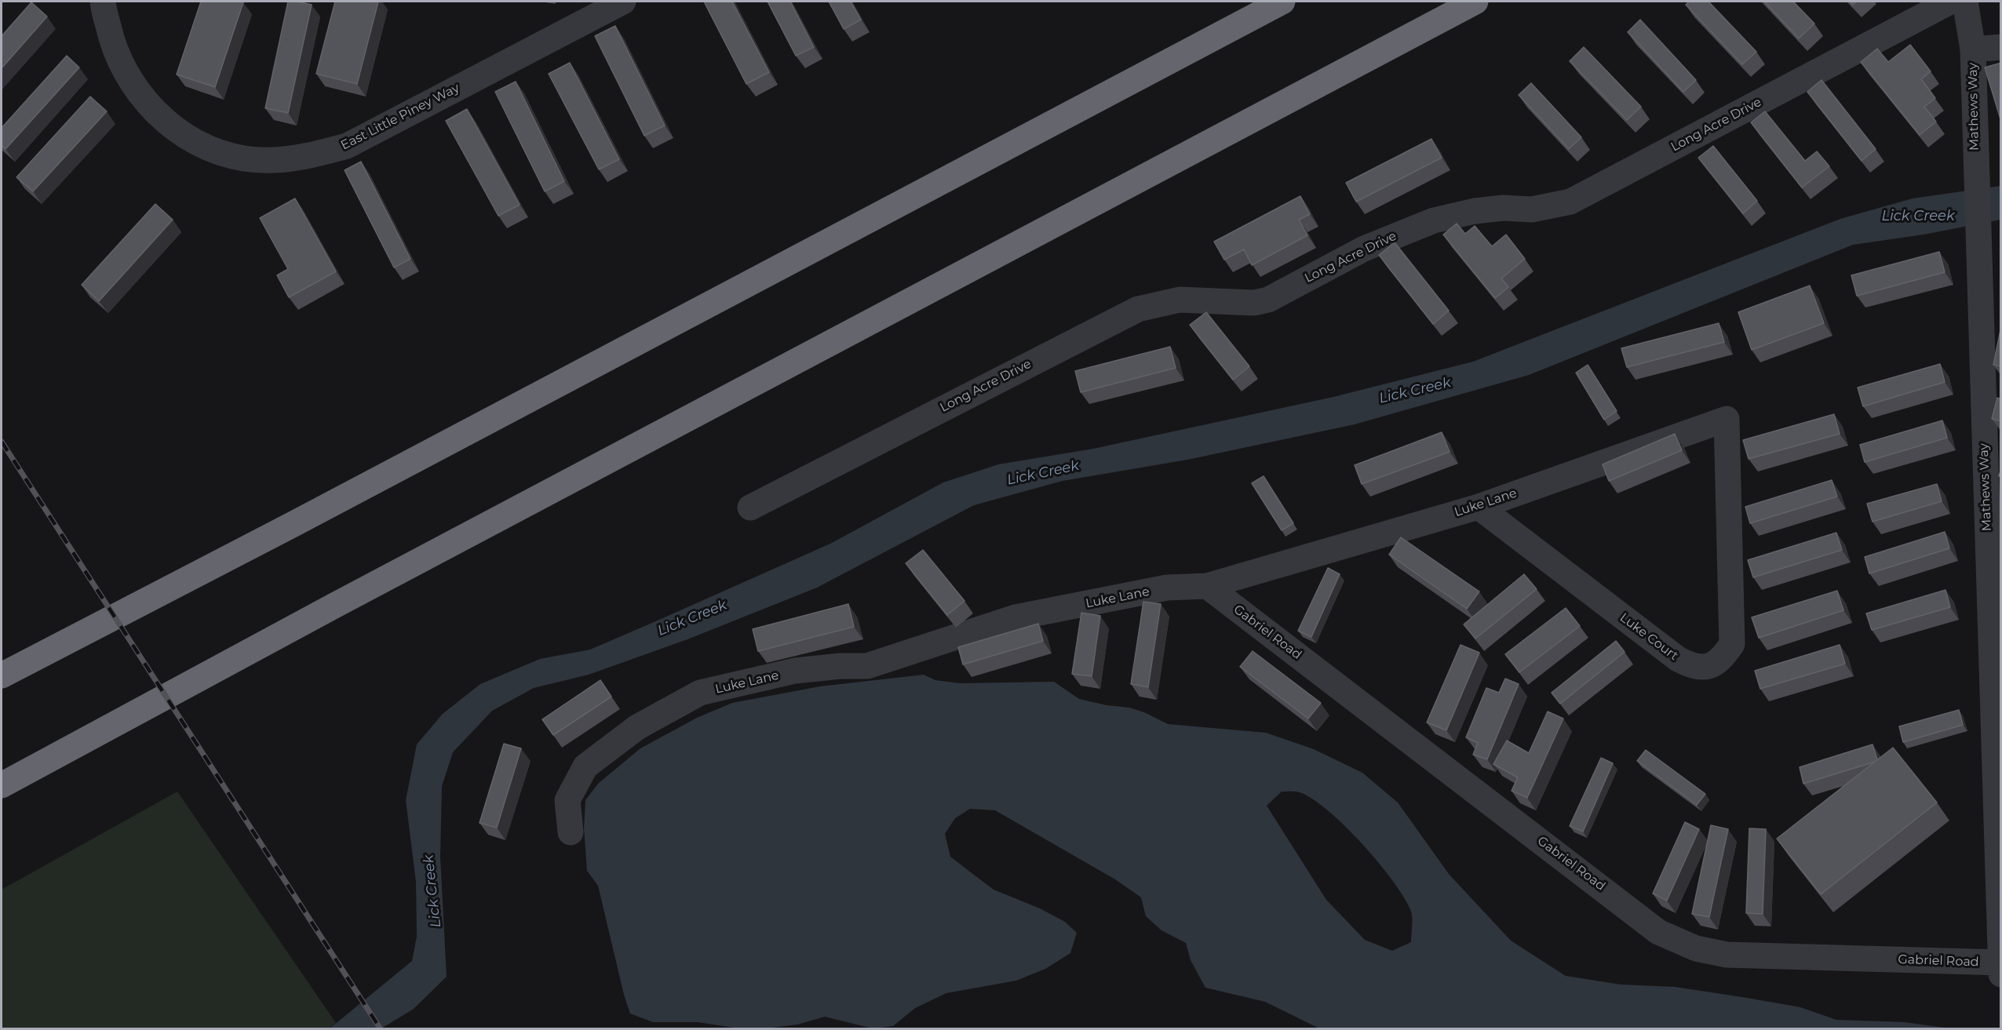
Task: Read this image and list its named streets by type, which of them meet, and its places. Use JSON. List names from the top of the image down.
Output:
{
  "streets": {
    "street": [
      "Mathews Way",
      "East Little Piney Way",
      "Long Acre Drive",
      "Luke Lane",
      "Gabriel Road",
      "Luke Court"
    ]
  },
  "crossings": [
    ["Mathews Way", "Gabriel Road"],
    ["Luke Lane", "Gabriel Road"],
    ["Luke Lane", "Luke Court"]
  ],
  "water": ["Lick Creek"]
}
